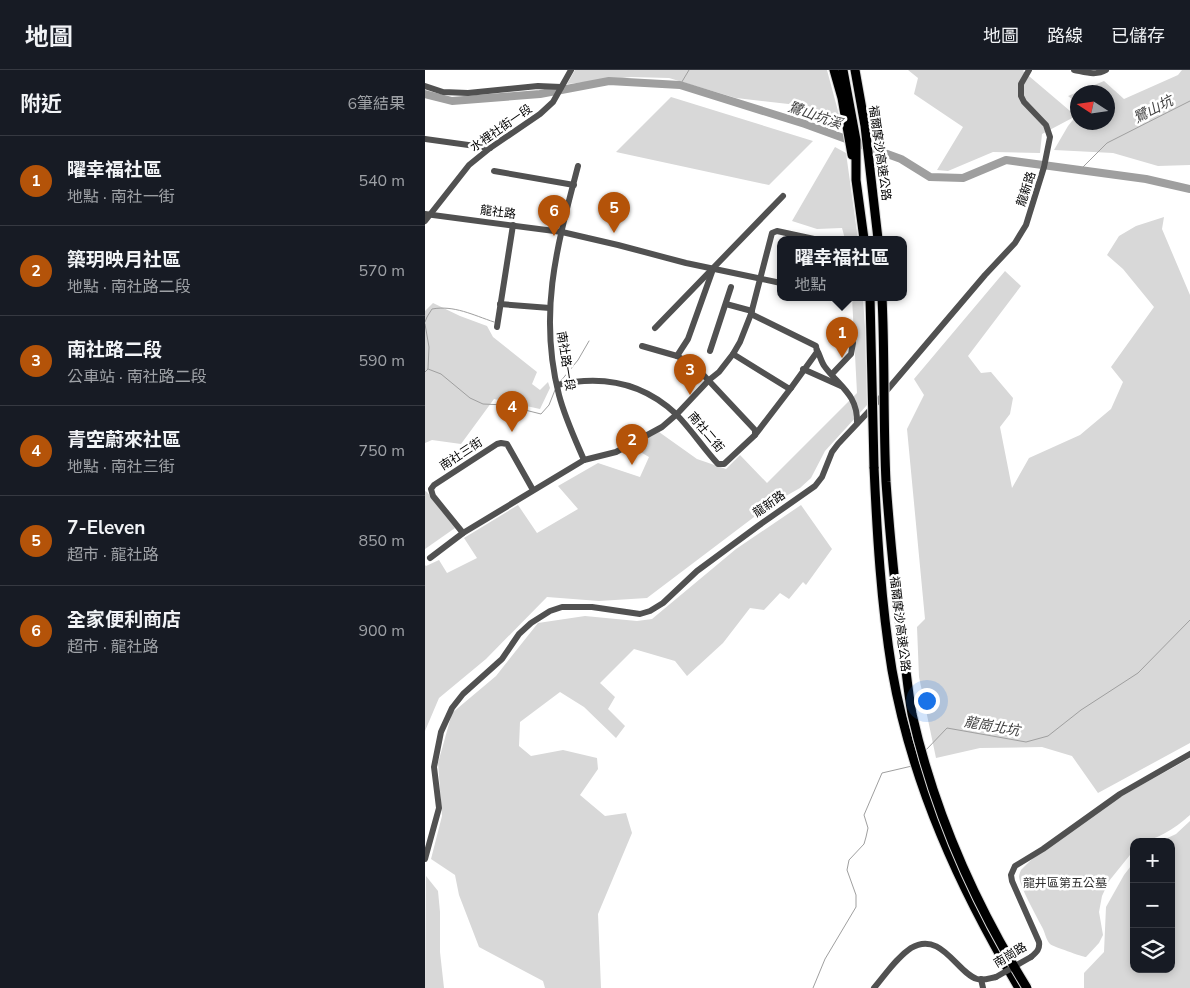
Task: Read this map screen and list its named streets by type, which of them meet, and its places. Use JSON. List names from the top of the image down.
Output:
{
  "streets": {
    "highway": ["福爾摩沙高速公路"],
    "street": [
      "水裡社街一段",
      "龍新路",
      "龍社路",
      "南社路一段",
      "南社二街",
      "南社三街",
      "南崗路"
    ]
  },
  "crossings": [
    ["水裡社街一段", "龍社路"],
    ["龍社路", "南社路一段"]
  ],
  "water": ["鷺山坑", "鷺山坑溪", "龍崗北坑"],
  "parks": ["龍井區第五公墓"],
  "north": "left",
  "page": {
    "header": "地圖",
    "nav": ["地圖", "路線", "已儲存"],
    "heading": ["附近", "6筆結果"],
    "list": [
      {
        "mark": "1",
        "name": "曜幸福社區",
        "note": "地點 · 南社一街",
        "value": "540 m"
      },
      {
        "mark": "2",
        "name": "築玥映月社區",
        "note": "地點 · 南社路二段",
        "value": "570 m"
      },
      {
        "mark": "3",
        "name": "南社路二段",
        "note": "公車站 · 南社路二段",
        "value": "590 m"
      },
      {
        "mark": "4",
        "name": "青空蔚來社區",
        "note": "地點 · 南社三街",
        "value": "750 m"
      },
      {
        "mark": "5",
        "name": "7-Eleven",
        "note": "超市 · 龍社路",
        "value": "850 m"
      },
      {
        "mark": "6",
        "name": "全家便利商店",
        "note": "超市 · 龍社路",
        "value": "900 m"
      }
    ],
    "pins": [
      "5",
      "6",
      "1",
      "3",
      "4",
      "2"
    ],
    "popup": ["曜幸福社區", "地點"],
    "map_buttons": ["+", "−"]
  }
}
